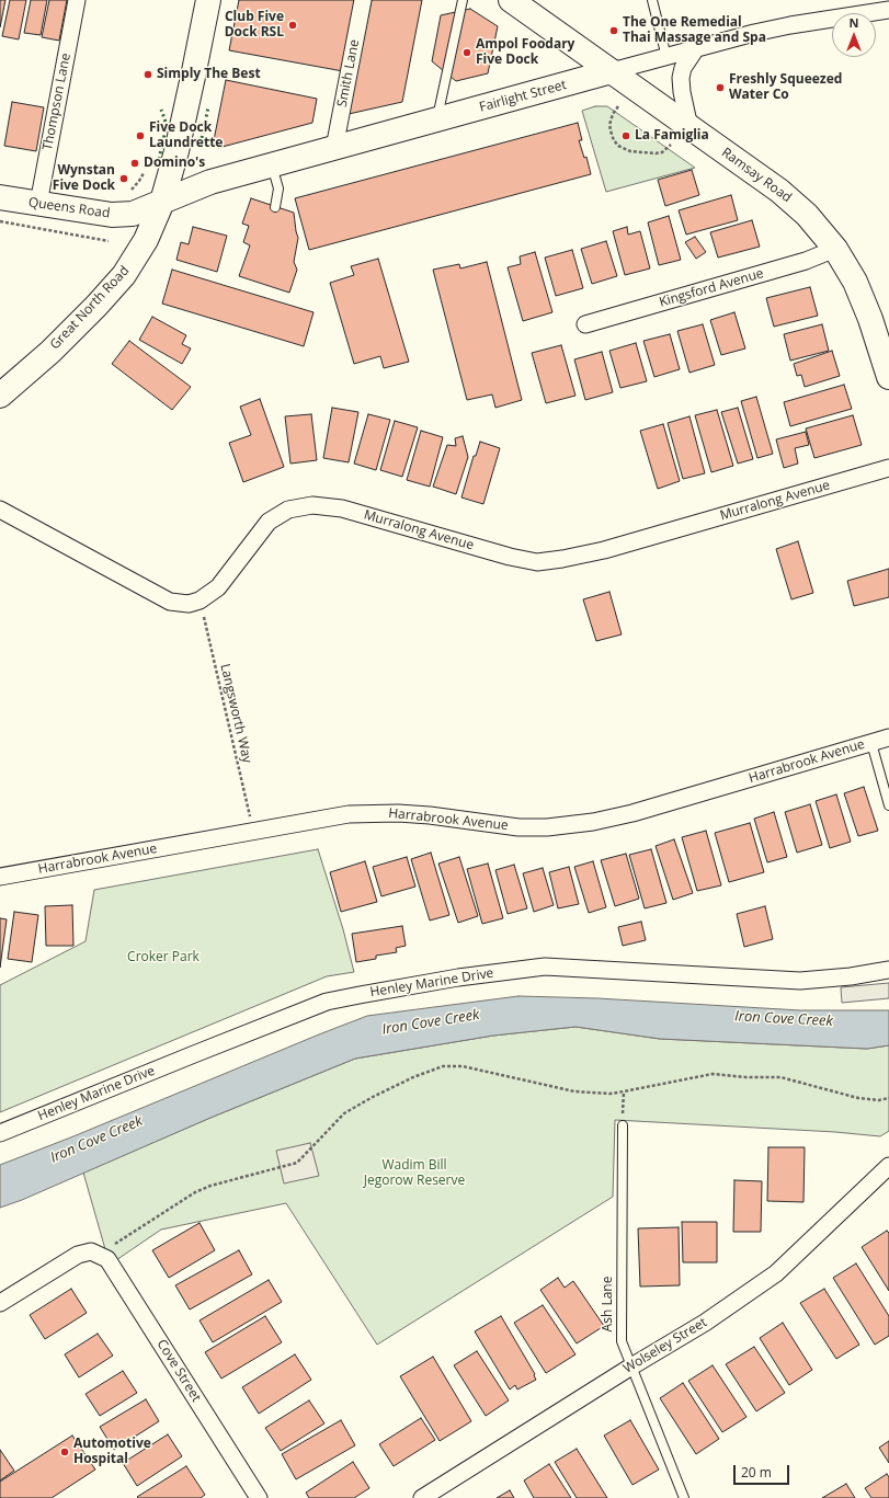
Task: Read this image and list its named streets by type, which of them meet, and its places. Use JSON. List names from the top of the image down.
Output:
{
  "streets": {
    "main road": [
      "Fairlight Street",
      "Ramsay Road",
      "Queens Road",
      "Great North Road"
    ],
    "street": [
      "Smith Lane",
      "Thompson Lane",
      "Kingsford Avenue",
      "Murralong Avenue",
      "Harrabrook Avenue",
      "Henley Marine Drive",
      "Wolseley Street",
      "Cove Street"
    ],
    "lane": ["Ash Lane"],
    "path": ["Langsworth Way"]
  },
  "crossings": [
    ["Smith Lane", "Fairlight Street"],
    ["Fairlight Street", "Ramsay Road"],
    ["Fairlight Street", "Queens Road"],
    ["Fairlight Street", "Great North Road"],
    ["Thompson Lane", "Queens Road"],
    ["Ramsay Road", "Kingsford Avenue"],
    ["Queens Road", "Great North Road"],
    ["Murralong Avenue", "Langsworth Way"],
    ["Langsworth Way", "Harrabrook Avenue"],
    ["Ash Lane", "Wolseley Street"]
  ],
  "water": ["Iron Cove Creek"],
  "parks": ["Croker Park", "Wadim Bill Jegorow Reserve"],
  "places": [
    "Club Five Dock RSL",
    "The One Remedial Thai Massage and Spa",
    "Ampol Foodary Five Dock",
    "Simply The Best",
    "Freshly Squeezed Water Co",
    "Five Dock Laundrette",
    "La Famiglia",
    "Domino's",
    "Wynstan Five Dock",
    "Automotive Hospital"
  ],
  "scale_bar": "20 m",
  "north": "top"
}
